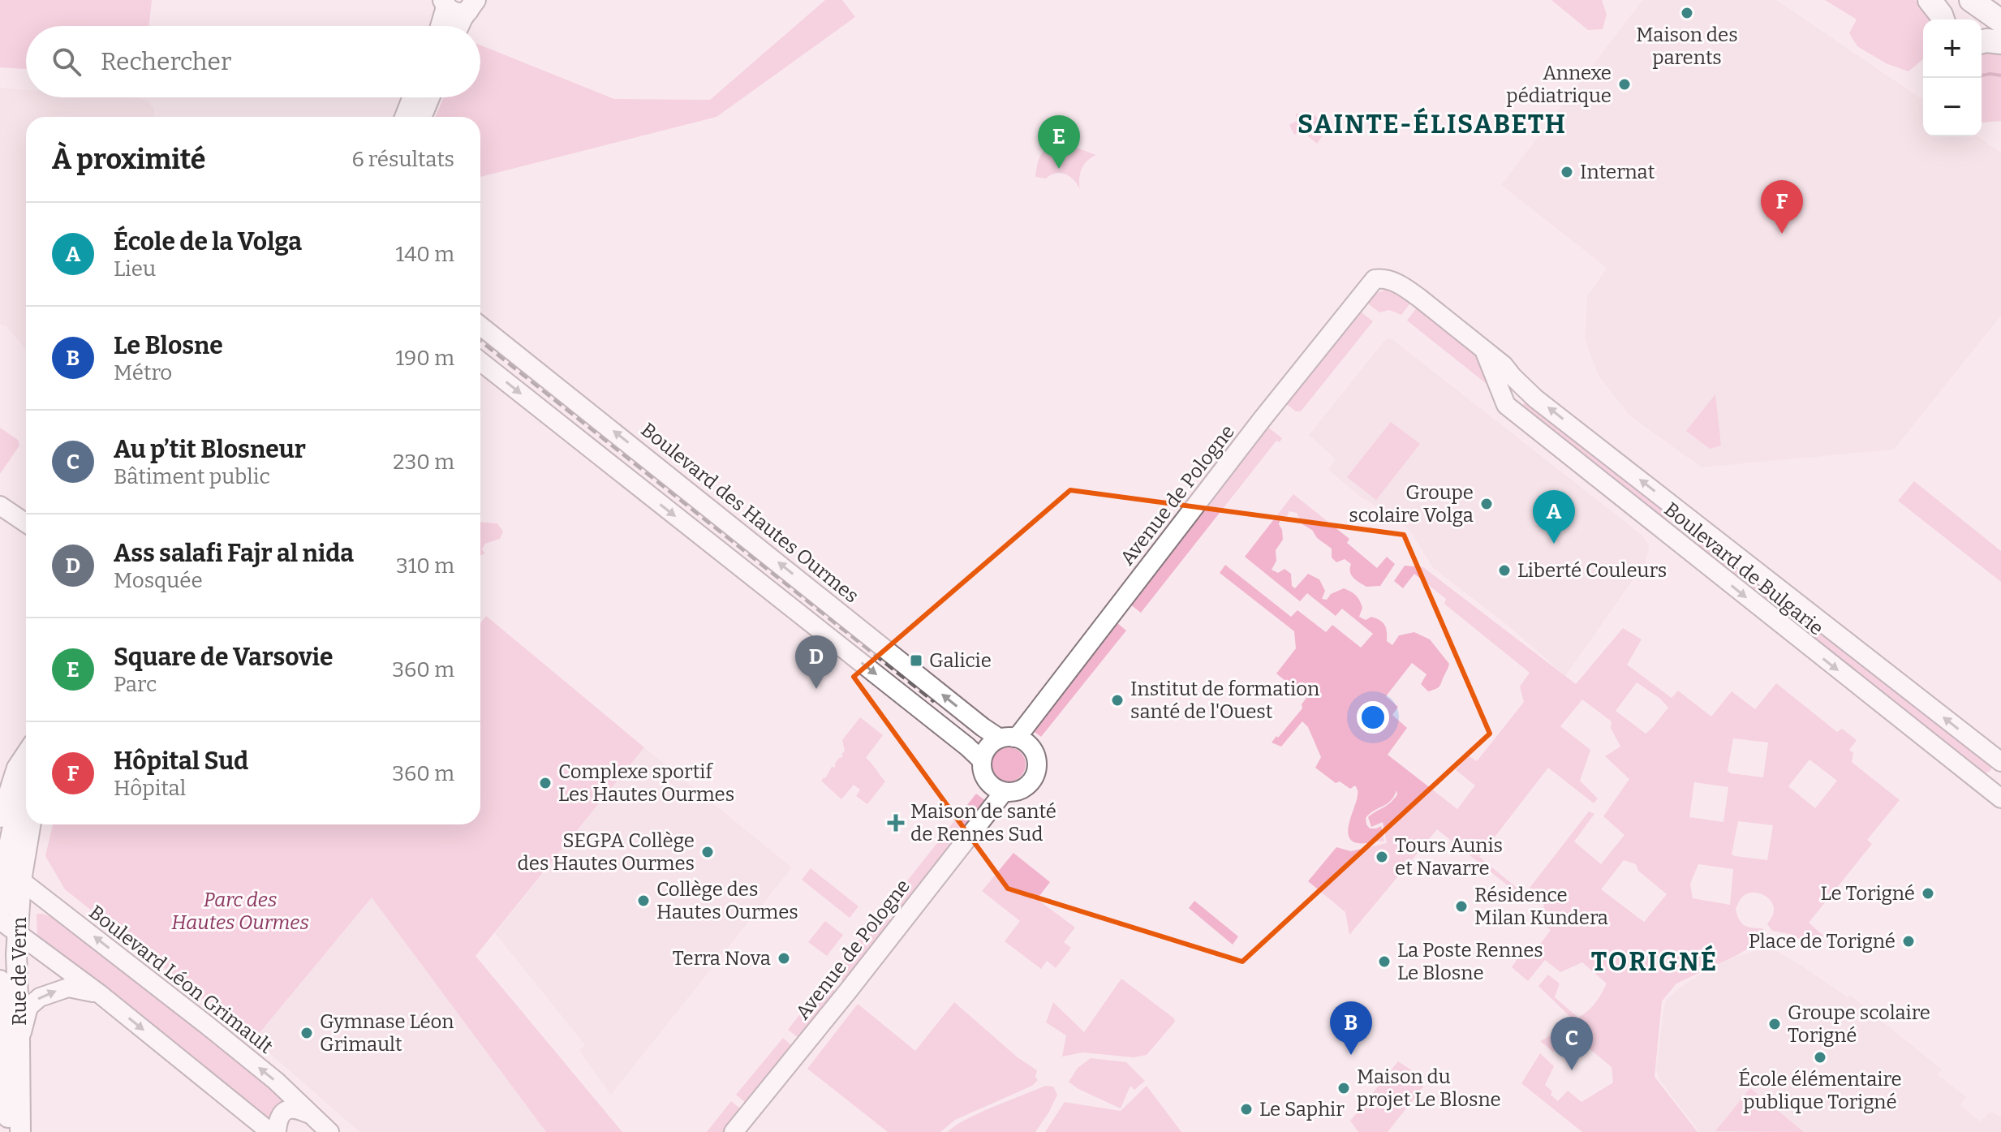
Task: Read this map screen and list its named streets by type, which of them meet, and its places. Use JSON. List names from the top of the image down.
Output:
{
  "streets": {
    "main road": ["Rue de Vern"],
    "street": [
      "Avenue de Pologne",
      "Boulevard des Hautes Ourmes",
      "Boulevard de Bulgarie",
      "Boulevard Léon Grimault"
    ]
  },
  "crossings": [
    ["Avenue de Pologne", "Boulevard des Hautes Ourmes"],
    ["Avenue de Pologne", "Boulevard de Bulgarie"],
    ["Rue de Vern", "Boulevard Léon Grimault"]
  ],
  "districts": ["SAINTE-ÉLISABETH", "TORIGNÉ"],
  "parks": ["Parc des Hautes Ourmes"],
  "places": {
    "other": [
      "Maison des parents",
      "Annexe pédiatrique",
      "Internat",
      "Groupe scolaire Volga",
      "Liberté Couleurs",
      "Institut de formation santé de l'Ouest",
      "Complexe sportif Les Hautes Ourmes",
      "SEGPA Collège des Hautes Ourmes",
      "Tours Aunis et Navarre",
      "Le Torigné",
      "Collège des Hautes Ourmes",
      "Résidence Milan Kundera",
      "Place de Torigné",
      "Terra Nova",
      "La Poste Rennes Le Blosne",
      "Groupe scolaire Torigné",
      "Gymnase Léon Grimault",
      "École élémentaire publique Torigné",
      "Maison du projet Le Blosne",
      "Le Saphir"
    ],
    "transit": ["Galicie"],
    "health": ["Maison de santé de Rennes Sud"]
  },
  "page": {
    "map_buttons": ["+", "−"],
    "search": "Rechercher",
    "pins": [
      "E",
      "F",
      "A",
      "D",
      "B",
      "C"
    ],
    "heading": ["À proximité", "6 résultats"],
    "list": [
      {
        "mark": "A",
        "name": "École de la Volga",
        "note": "Lieu",
        "value": "140 m"
      },
      {
        "mark": "B",
        "name": "Le Blosne",
        "note": "Métro",
        "value": "190 m"
      },
      {
        "mark": "C",
        "name": "Au p’tit Blosneur",
        "note": "Bâtiment public",
        "value": "230 m"
      },
      {
        "mark": "D",
        "name": "Ass salafi Fajr al nida",
        "note": "Mosquée",
        "value": "310 m"
      },
      {
        "mark": "E",
        "name": "Square de Varsovie",
        "note": "Parc",
        "value": "360 m"
      },
      {
        "mark": "F",
        "name": "Hôpital Sud",
        "note": "Hôpital",
        "value": "360 m"
      }
    ]
  }
}
